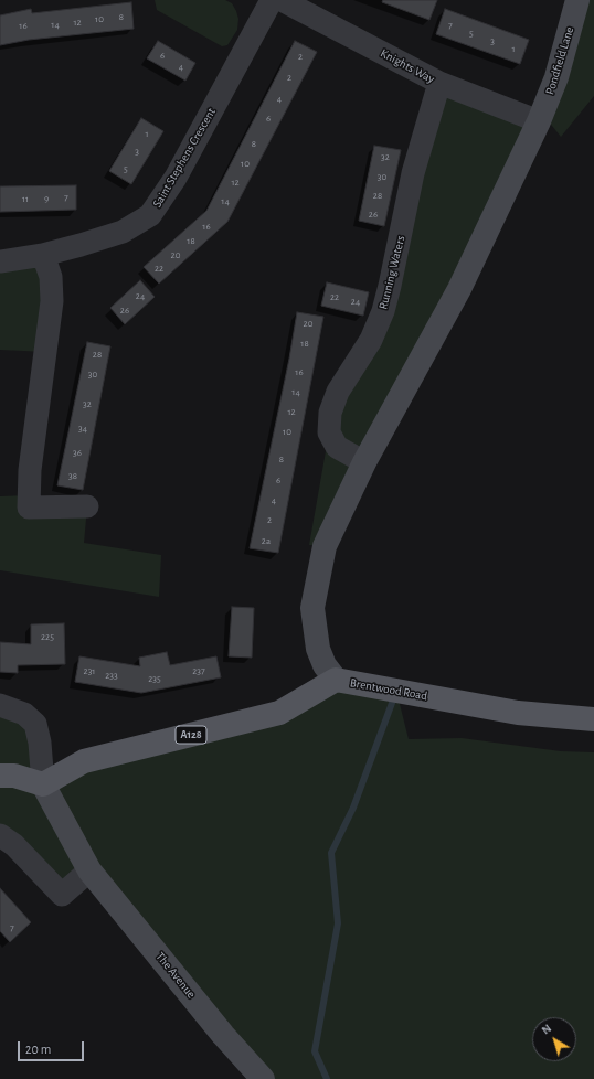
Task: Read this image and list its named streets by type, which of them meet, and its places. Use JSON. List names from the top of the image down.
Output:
{
  "streets": {
    "main road": ["Brentwood Road", "A128"],
    "street": [
      "Pondfield Lane",
      "Knights Way",
      "Saint Stephens Crescent",
      "Running Waters",
      "The Avenue"
    ]
  },
  "crossings": [
    ["Pondfield Lane", "Knights Way"],
    ["Knights Way", "Running Waters"],
    ["Brentwood Road", "The Avenue"]
  ],
  "house_numbers": [
    "8",
    "10",
    "12",
    "14",
    "16",
    "7",
    "5",
    "3",
    "1",
    "6",
    "2",
    "4",
    "2",
    "4",
    "6",
    "1",
    "8",
    "3",
    "32",
    "10",
    "5",
    "30",
    "12",
    "28",
    "7",
    "11",
    "9",
    "14",
    "26",
    "16",
    "18",
    "20",
    "22",
    "24",
    "22",
    "24",
    "26",
    "20",
    "18",
    "28",
    "16",
    "30",
    "14",
    "32",
    "12",
    "34",
    "10",
    "36",
    "8",
    "38",
    "6",
    "4",
    "2",
    "2a",
    "225",
    "231",
    "237",
    "233",
    "235",
    "7"
  ],
  "scale_bar": "20 m",
  "north": "top left"
}
